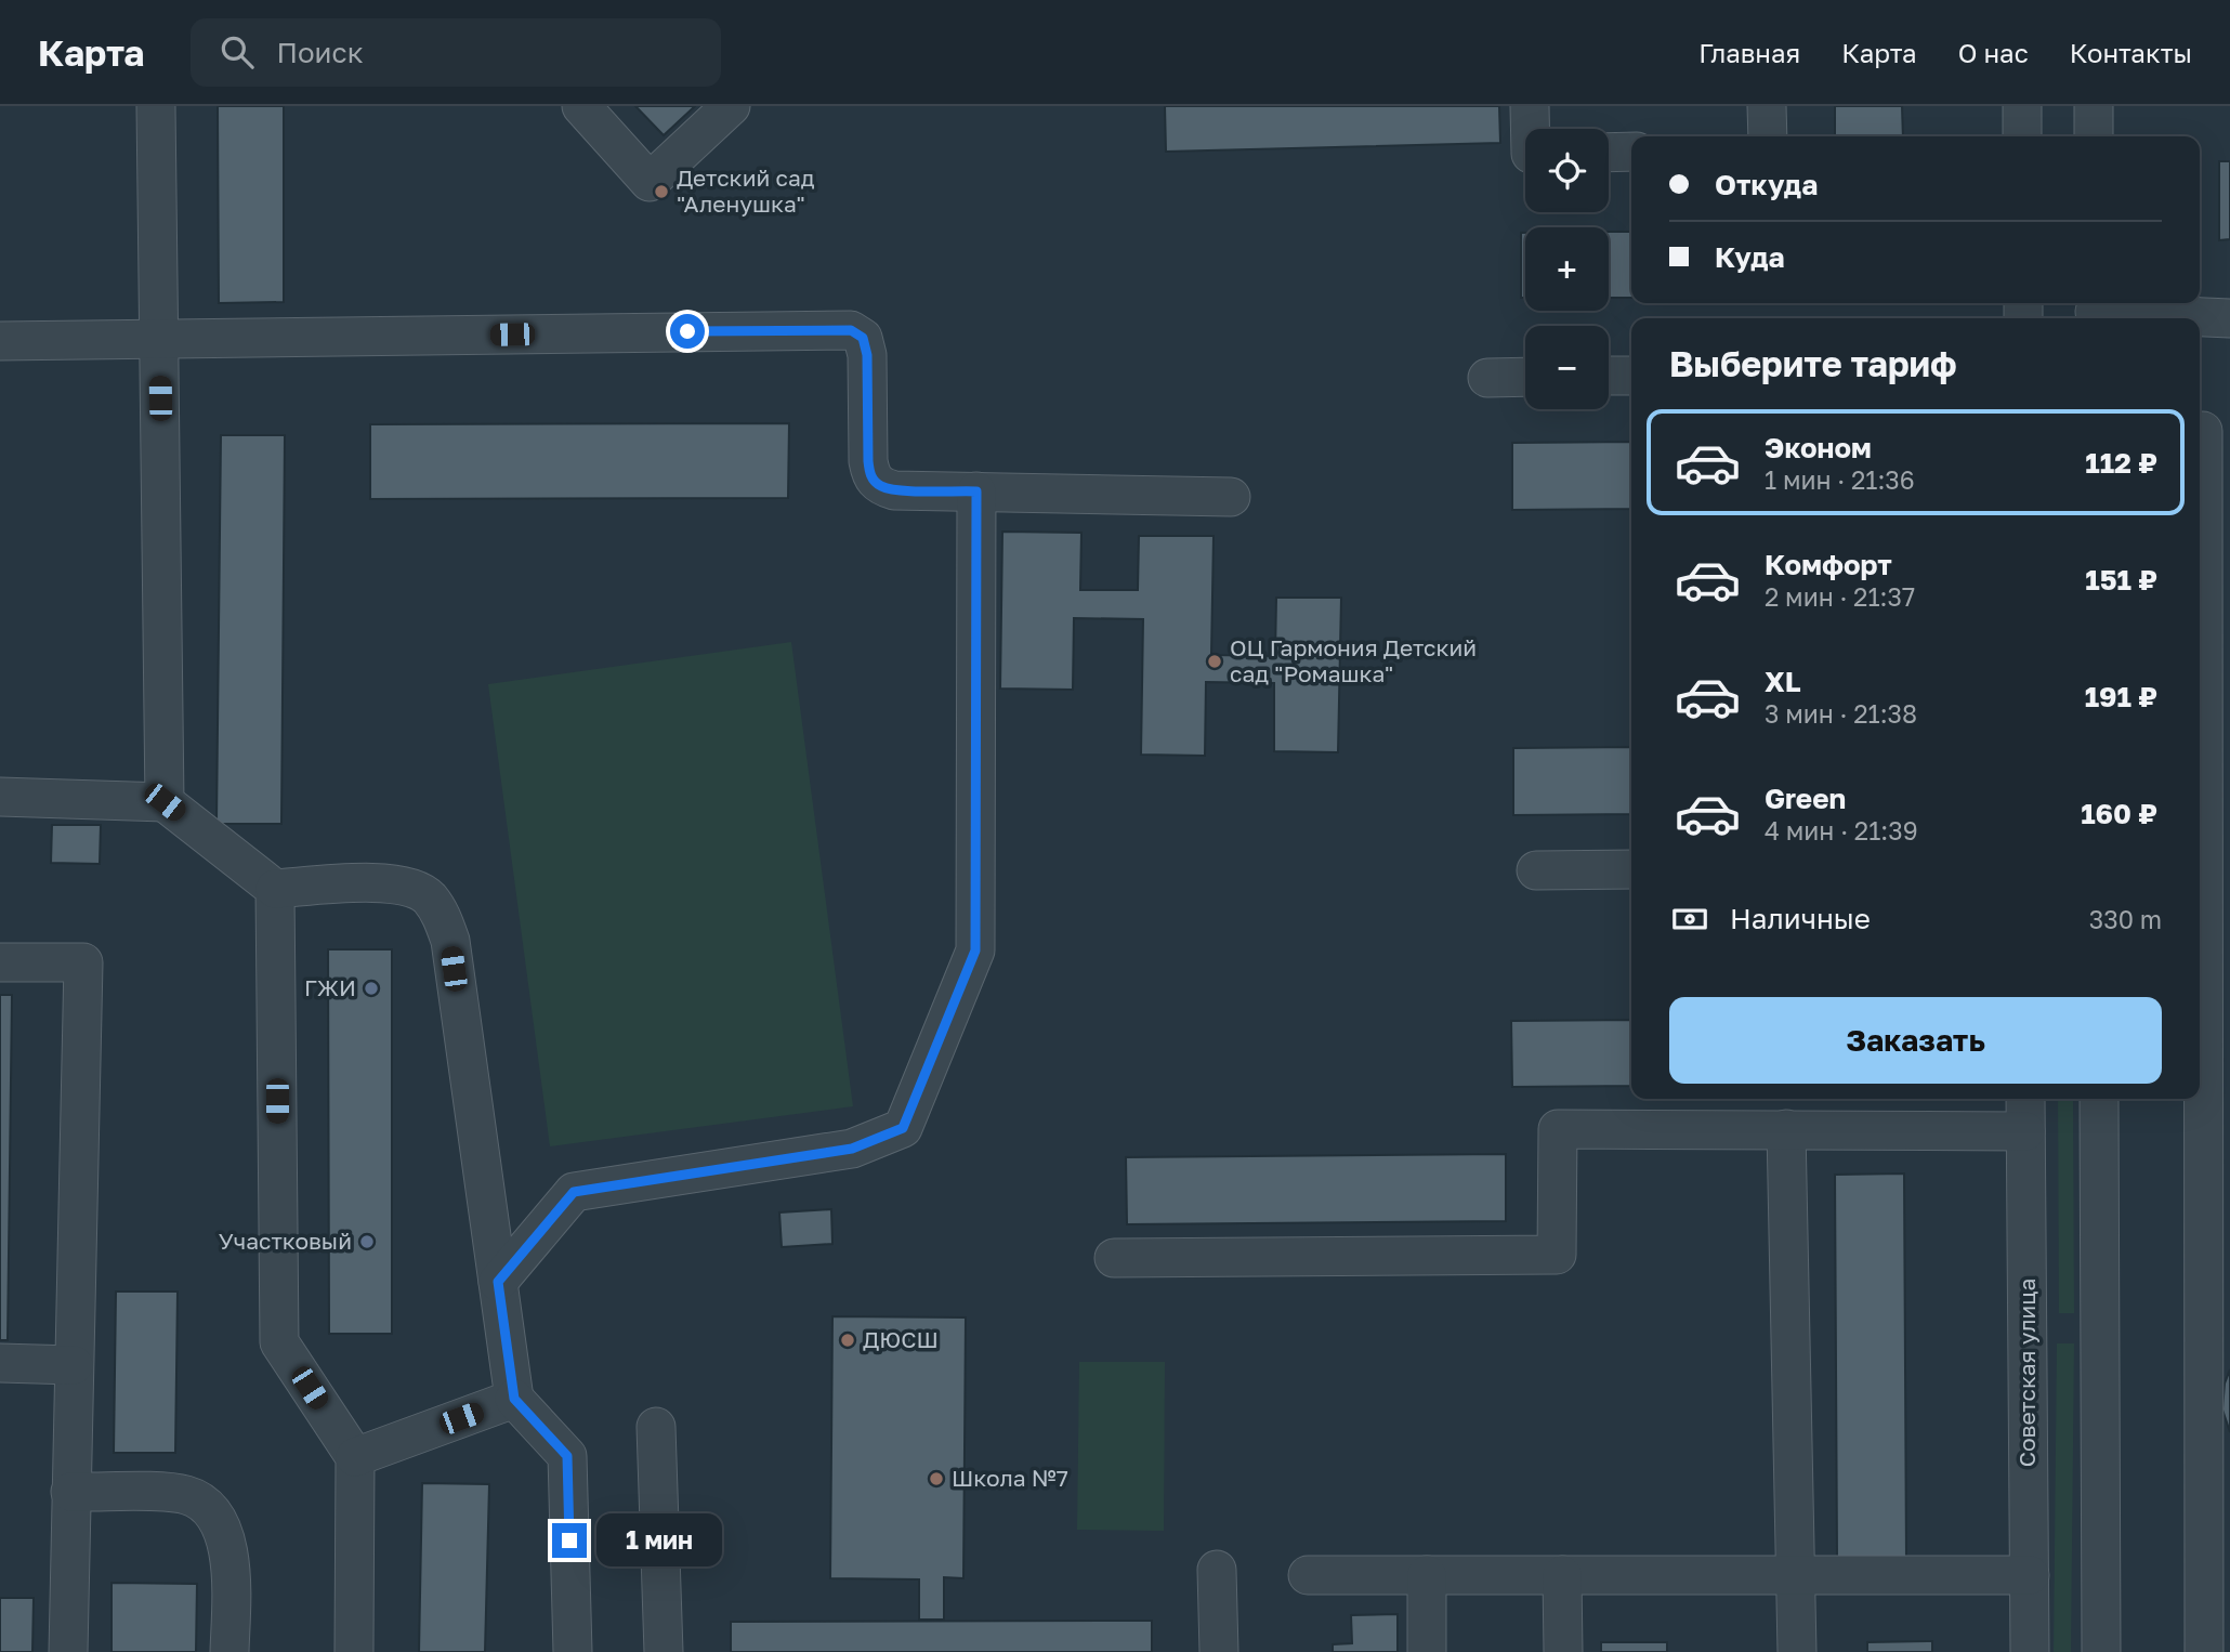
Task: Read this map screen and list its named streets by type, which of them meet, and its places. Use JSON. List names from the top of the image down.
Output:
{
  "streets": {
    "street": ["Советская улица"]
  },
  "places": [
    "Детский сад \"Аленушка\"",
    "ОЦ Гармония Детский сад \"Ромашка\"",
    "ГЖИ",
    "Участковый",
    "ДЮСШ",
    "Школа №7"
  ],
  "page": {
    "header": "Карта",
    "search": "Поиск",
    "nav": [
      "Главная",
      "Карта",
      "О нас",
      "Контакты"
    ],
    "map_buttons": ["+", "−"],
    "banner": ["Откуда", "Куда"],
    "heading": "Выберите тариф",
    "list": [
      {
        "name": "Эконом",
        "note": "1 мин · 21:36",
        "value": "112 ₽"
      },
      {
        "name": "Комфорт",
        "note": "2 мин · 21:37",
        "value": "151 ₽"
      },
      {
        "name": "XL",
        "note": "3 мин · 21:38",
        "value": "191 ₽"
      },
      {
        "name": "Green",
        "note": "4 мин · 21:39",
        "value": "160 ₽"
      }
    ],
    "pay": ["Наличные", "330 m"],
    "buttons": "Заказать",
    "bubble": "1 мин"
  }
}
